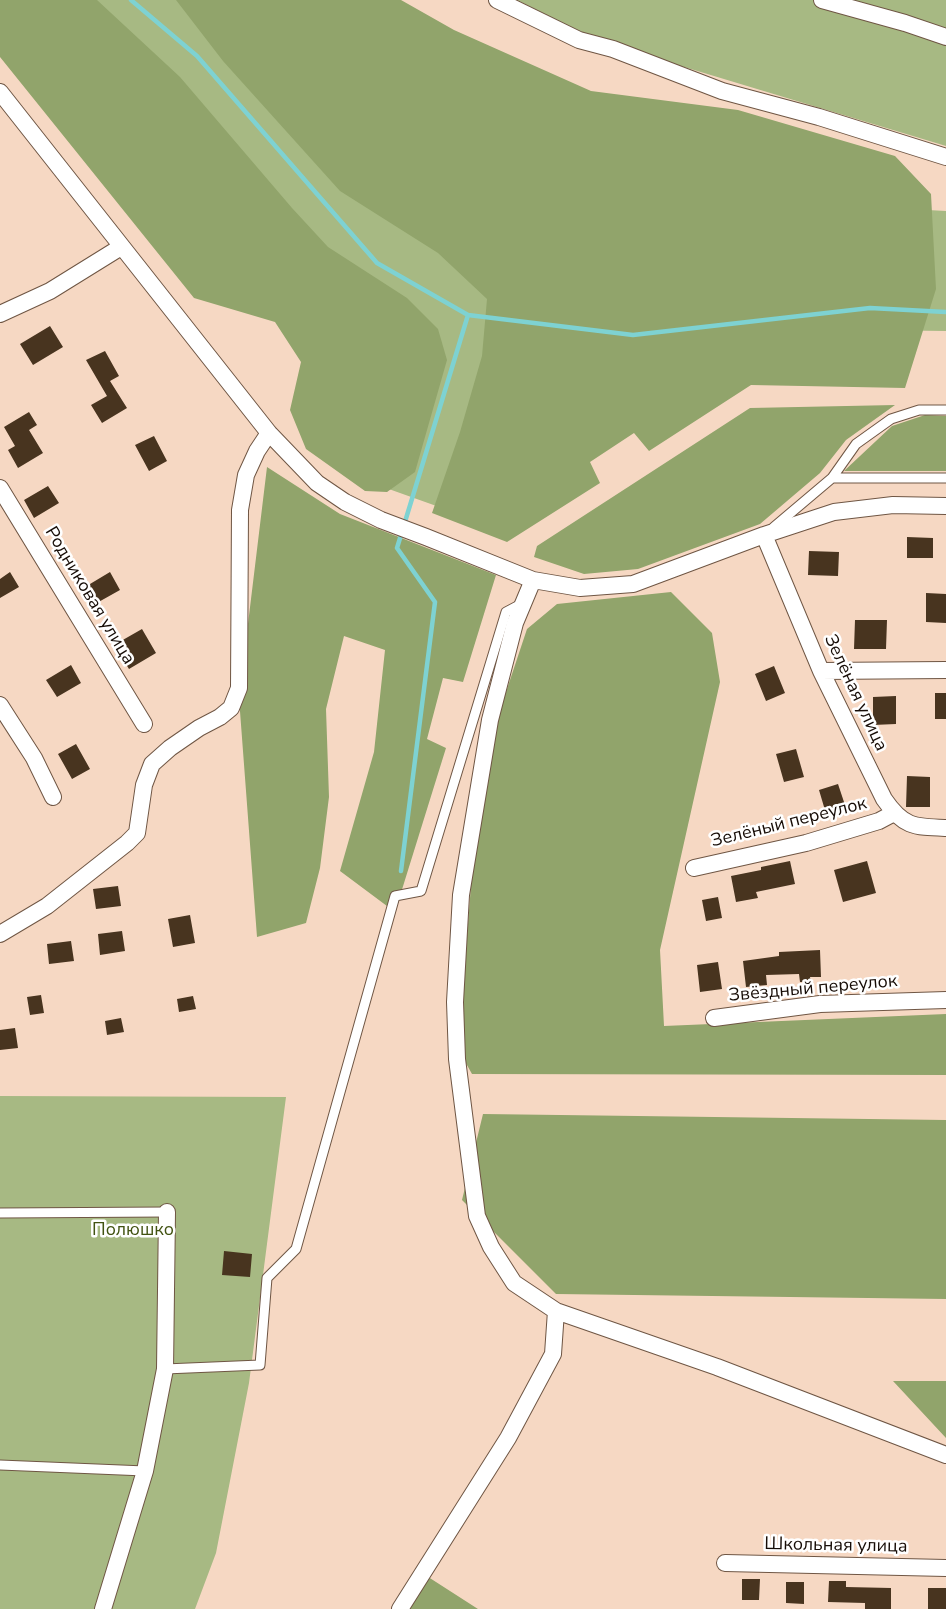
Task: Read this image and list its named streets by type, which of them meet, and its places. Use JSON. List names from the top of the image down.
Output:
{
  "streets": {
    "street": [
      "Родниковая улица",
      "Зелёная улица",
      "Зелёный переулок",
      "Звёздный переулок",
      "Школьная улица"
    ]
  },
  "crossings": [
    ["Зелёная улица", "Зелёный переулок"]
  ],
  "parks": ["Полюшко"]
}
